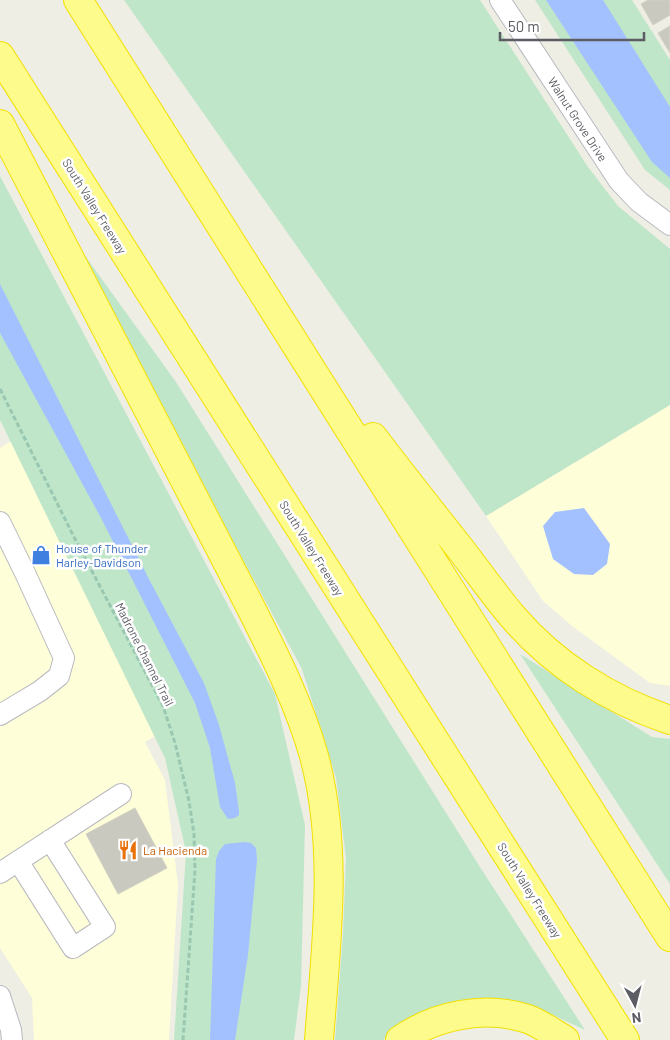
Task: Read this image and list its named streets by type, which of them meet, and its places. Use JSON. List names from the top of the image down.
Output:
{
  "streets": {
    "highway": ["South Valley Freeway"],
    "street": ["Walnut Grove Drive"],
    "path": ["Madrone Channel Trail"]
  },
  "places": {
    "shop": ["House of Thunder Harley-Davidson"],
    "restaurant": ["La Hacienda"]
  },
  "scale_bar": "50 m",
  "north": "bottom"
}
